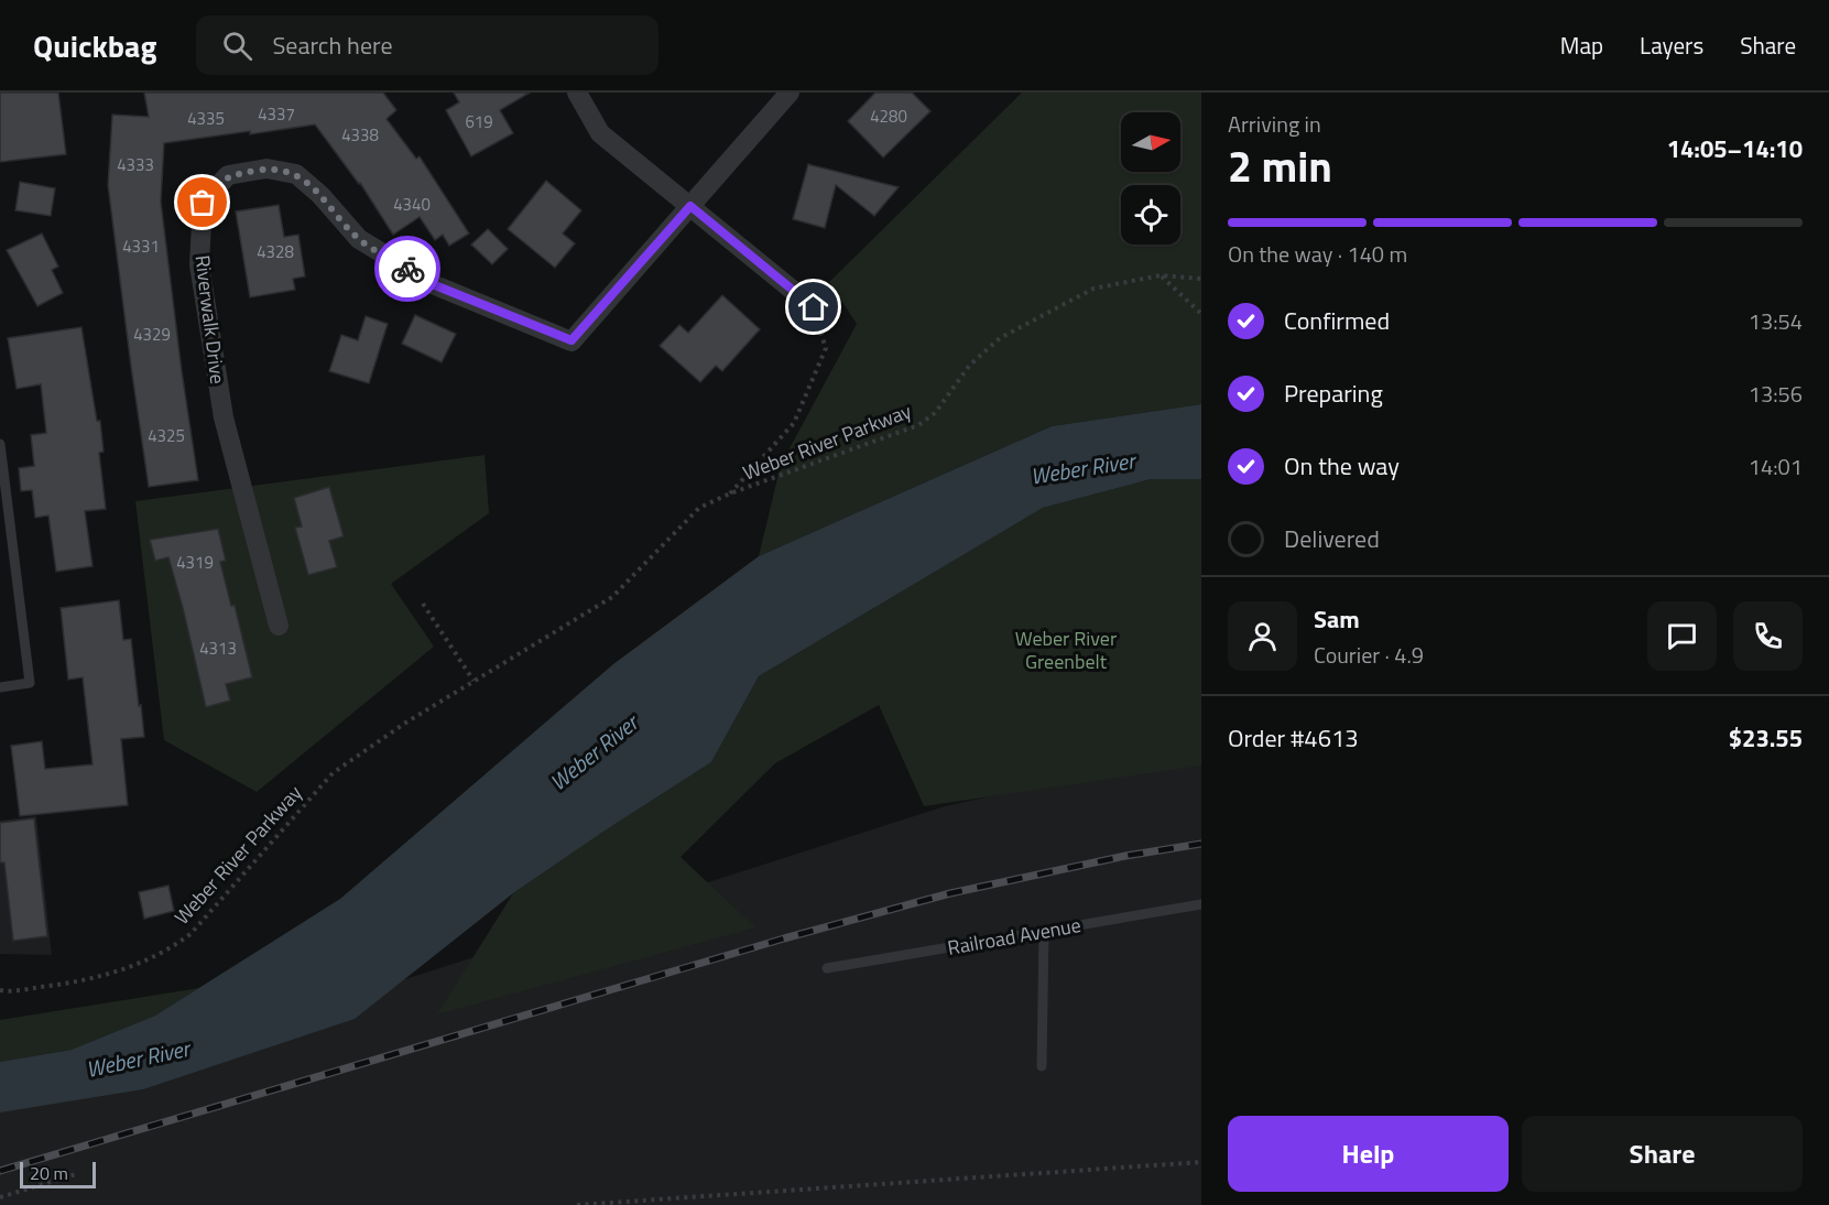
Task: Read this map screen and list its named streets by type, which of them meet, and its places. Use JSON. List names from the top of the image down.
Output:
{
  "streets": {
    "street": ["Riverwalk Drive"],
    "lane": ["Railroad Avenue"],
    "path": ["Weber River Parkway"]
  },
  "water": ["Weber River"],
  "parks": ["Weber River Greenbelt"],
  "house_numbers": [
    "4337",
    "4280",
    "4335",
    "619",
    "4338",
    "4333",
    "4340",
    "4331",
    "4328",
    "4329",
    "4325",
    "4319",
    "4313"
  ],
  "scale_bar": "20 m",
  "north": "right",
  "page": {
    "header": "Quickbag",
    "search": "Search here",
    "nav": ["Map", "Layers", "Share"],
    "heading": ["2 min", "Arriving in", "14:05–14:10"],
    "panel": [
      "Sam",
      "Courier · 4.9",
      "Order #4613",
      "$23.55"
    ],
    "bar": "On the way · 140 m",
    "list": [
      ["Confirmed", "13:54"],
      ["Preparing", "13:56"],
      ["On the way", "14:01"],
      "Delivered"
    ],
    "buttons": ["Help", "Share"],
    "scale": "20 m"
  }
}
